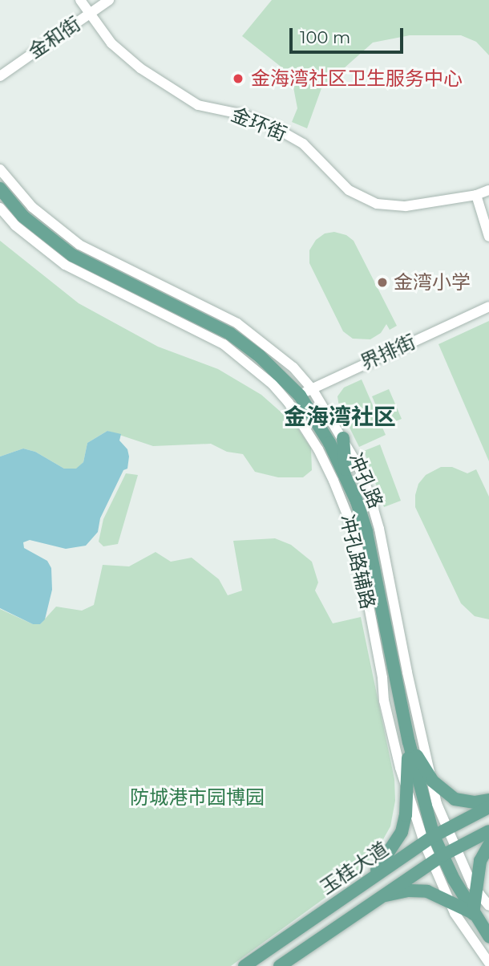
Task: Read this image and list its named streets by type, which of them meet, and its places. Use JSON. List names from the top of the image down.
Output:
{
  "streets": {
    "main road": ["冲孔路", "玉桂大道"],
    "street": [
      "金和街",
      "金环街",
      "界排街",
      "冲孔路辅路"
    ]
  },
  "crossings": [
    ["金和街", "金环街"],
    ["界排街", "冲孔路"],
    ["界排街", "冲孔路辅路"],
    ["冲孔路", "冲孔路辅路"],
    ["冲孔路", "玉桂大道"],
    ["冲孔路辅路", "玉桂大道"]
  ],
  "districts": ["金海湾社区"],
  "parks": ["防城港市园博园"],
  "places": ["金海湾社区卫生服务中心", "金湾小学"],
  "scale_bar": "100 m"
}
